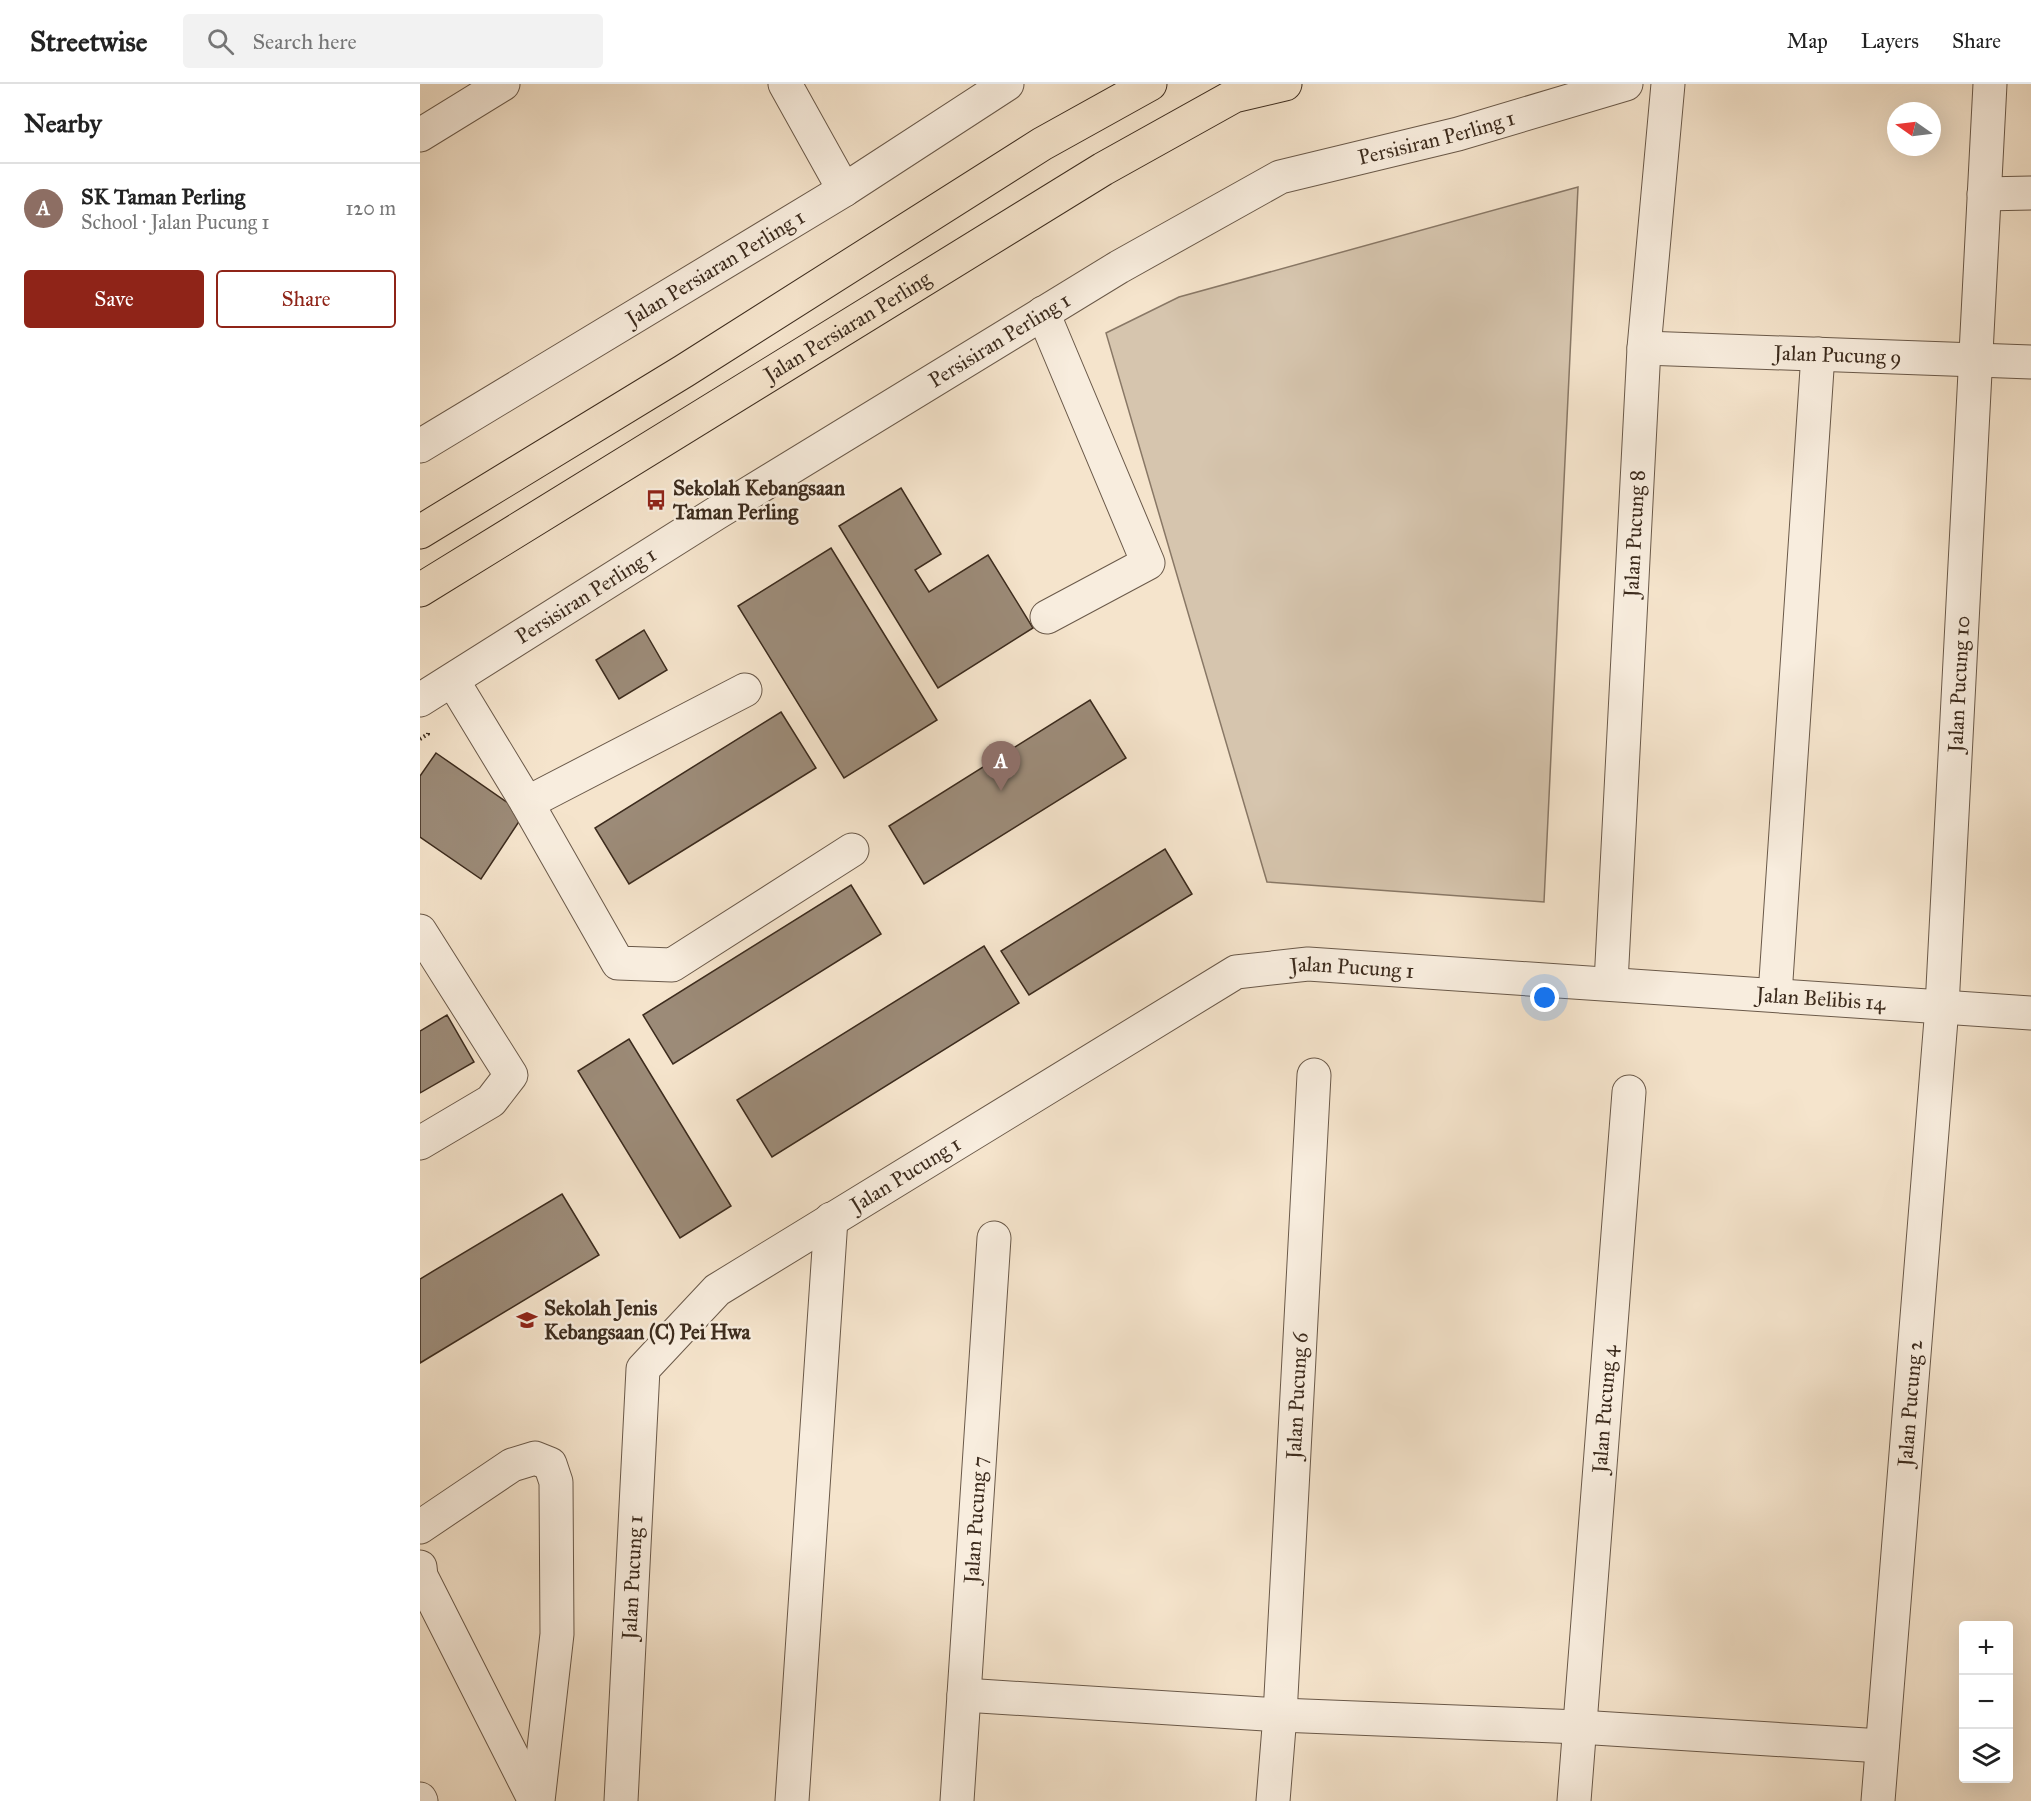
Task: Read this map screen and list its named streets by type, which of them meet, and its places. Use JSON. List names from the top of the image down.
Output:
{
  "streets": {
    "main road": ["Jalan Persiaran Perling"],
    "street": [
      "Persisiran Perling 1",
      "Jalan Persiaran Perling 1",
      "Jalan Pucung 9",
      "Jalan Pucung 8",
      "Jalan Pucung 10",
      "Jalan Pucung 1",
      "Jalan Belibis 14",
      "Jalan Pucung 6",
      "Jalan Pucung 2",
      "Jalan Pucung 4",
      "Jalan Pucung 7"
    ]
  },
  "crossings": [
    ["Jalan Pucung 9", "Jalan Pucung 8"],
    ["Jalan Pucung 9", "Jalan Pucung 10"],
    ["Jalan Pucung 8", "Jalan Pucung 1"],
    ["Jalan Pucung 8", "Jalan Belibis 14"],
    ["Jalan Pucung 10", "Jalan Belibis 14"],
    ["Jalan Pucung 10", "Jalan Pucung 2"],
    ["Jalan Pucung 1", "Jalan Belibis 14"],
    ["Jalan Belibis 14", "Jalan Pucung 2"]
  ],
  "places": {
    "bus stop": ["Sekolah Kebangsaan Taman Perling"],
    "school or university": ["Sekolah Jenis Kebangsaan (C) Pei Hwa"]
  },
  "north": "left",
  "page": {
    "header": "Streetwise",
    "search": "Search here",
    "nav": ["Map", "Layers", "Share"],
    "heading": "Nearby",
    "list": [
      {
        "mark": "A",
        "name": "SK Taman Perling",
        "note": "School · Jalan Pucung 1",
        "value": "120 m"
      }
    ],
    "buttons": ["Save", "Share"],
    "pins": "A",
    "map_buttons": ["+", "−"]
  }
}
